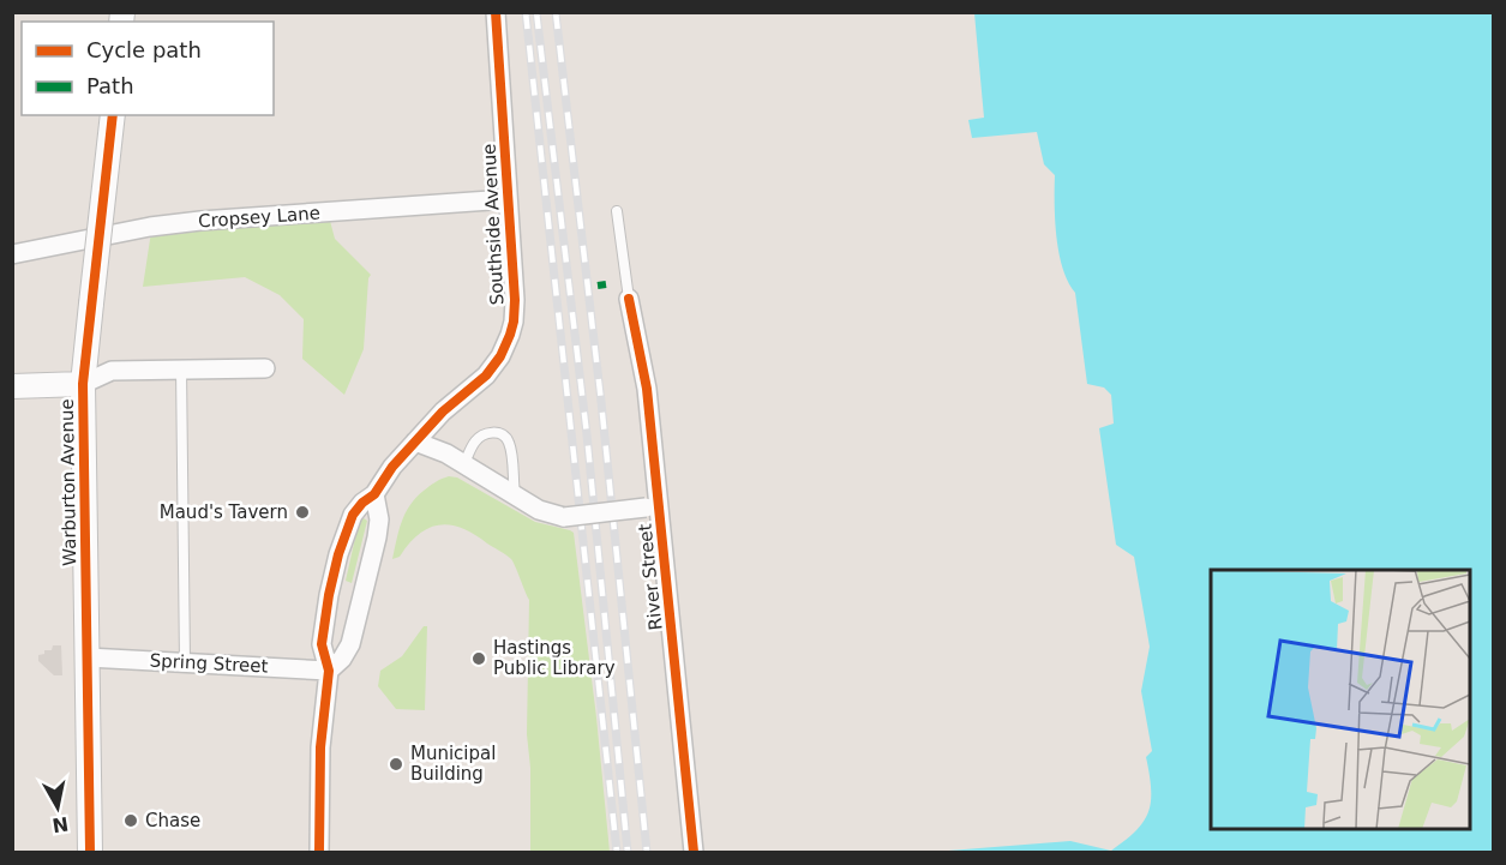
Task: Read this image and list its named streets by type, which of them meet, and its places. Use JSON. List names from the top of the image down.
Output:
{
  "streets": {
    "street": [
      "Cropsey Lane",
      "Southside Avenue",
      "Warburton Avenue",
      "River Street",
      "Spring Street"
    ]
  },
  "crossings": [
    ["Cropsey Lane", "Southside Avenue"],
    ["Southside Avenue", "Spring Street"],
    ["Warburton Avenue", "Spring Street"]
  ],
  "places": [
    "Maud's Tavern",
    "Hastings Public Library",
    "Municipal Building",
    "Chase"
  ],
  "legend": ["Cycle path", "Path"],
  "north": "bottom"
}
